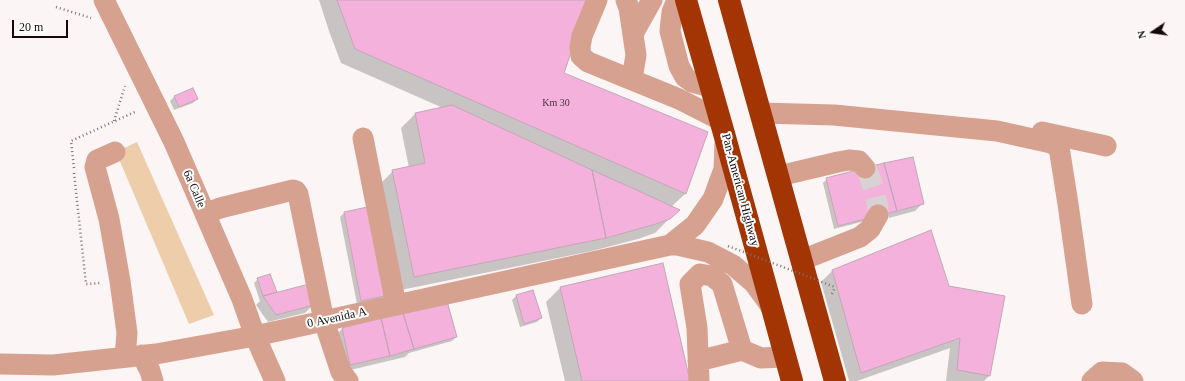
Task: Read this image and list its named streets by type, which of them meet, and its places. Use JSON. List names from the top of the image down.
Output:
{
  "streets": {
    "highway": ["Pan-American Highway"],
    "street": ["6a Calle", "0 Avenida A"]
  },
  "crossings": [
    ["6a Calle", "0 Avenida A"],
    ["Pan-American Highway", "0 Avenida A"]
  ],
  "house_numbers": ["Km 30"],
  "scale_bar": "20 m",
  "north": "left"
}
